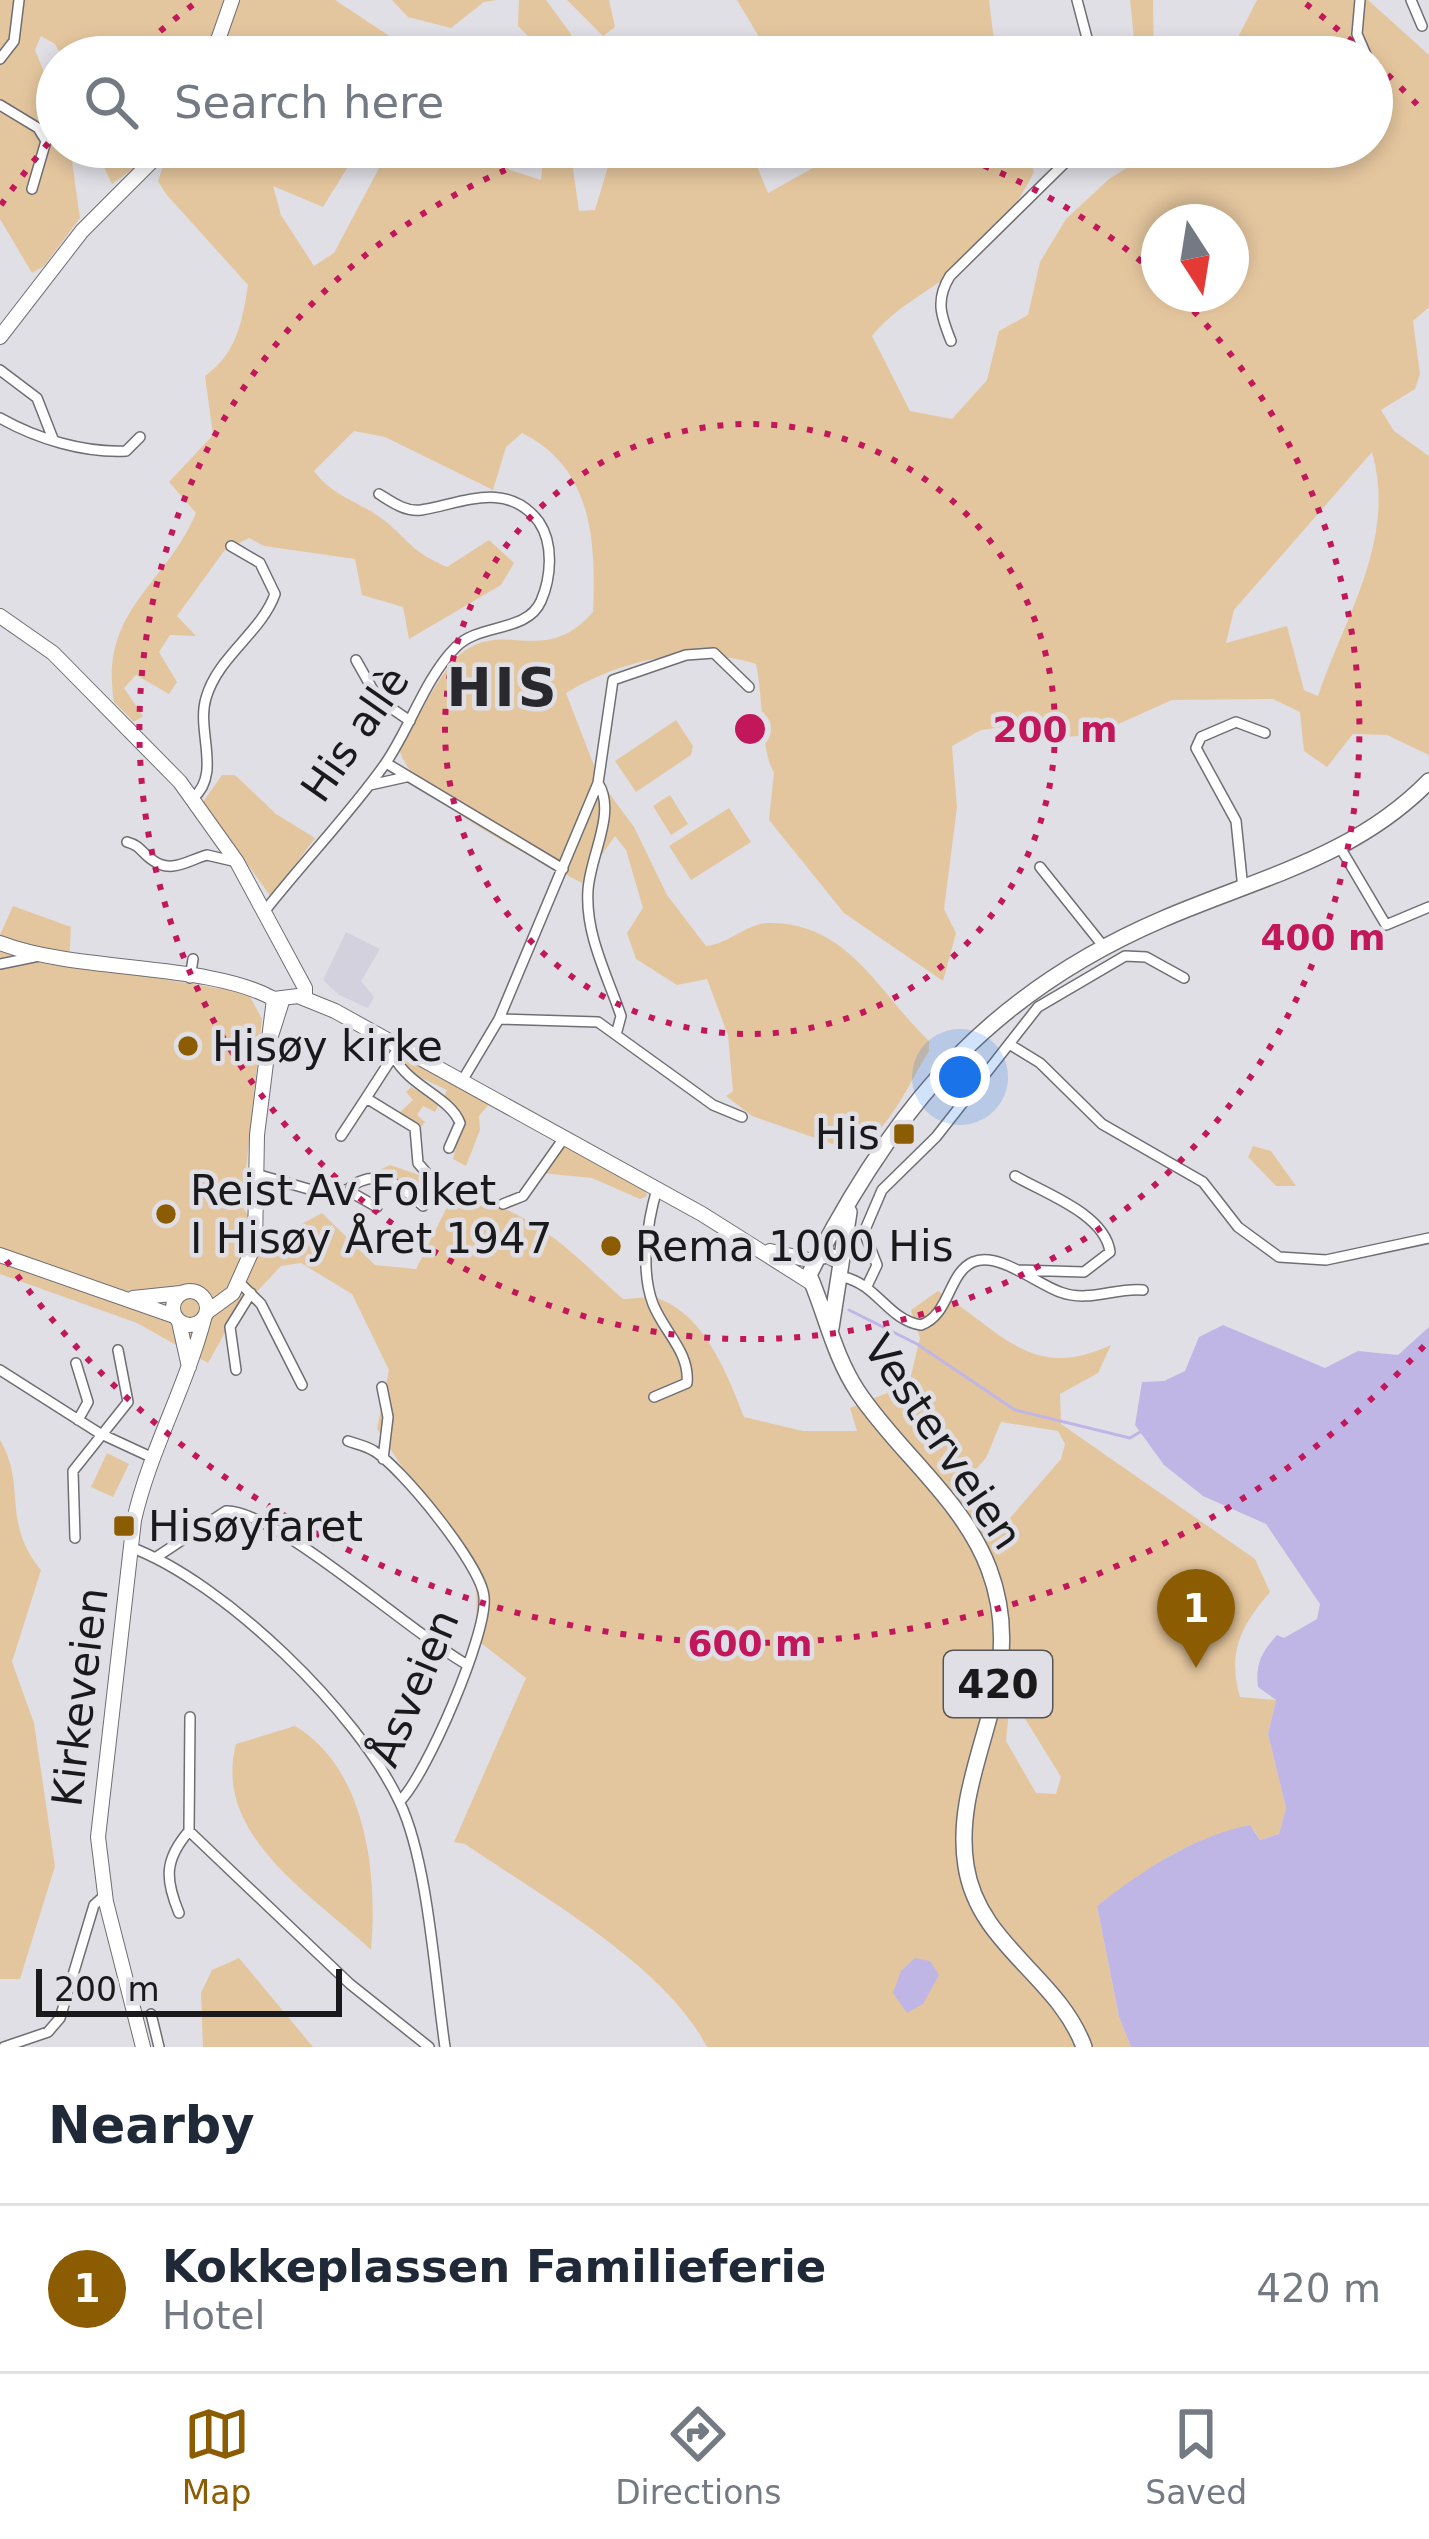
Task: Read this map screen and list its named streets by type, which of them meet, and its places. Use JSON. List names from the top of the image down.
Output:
{
  "streets": {
    "main road": ["Vesterveien", "420", "Kirkeveien"],
    "street": ["His allè", "Åsveien"]
  },
  "crossings": [
    ["Vesterveien", "420"]
  ],
  "districts": ["HIS"],
  "places": {
    "other": ["Hisøy kirke", "Reist Av Folket I Hisøy Året 1947", "Rema 1000 His"],
    "transit": ["His", "Hisøyfaret"]
  },
  "scale_bar": "200 m",
  "north": "bottom",
  "page": {
    "search": "Search here",
    "pins": "1",
    "scale": "200 m",
    "heading": "Nearby",
    "list": [
      {
        "mark": "1",
        "name": "Kokkeplassen Familieferie",
        "note": "Hotel",
        "value": "420 m"
      }
    ],
    "nav": ["Map", "Directions", "Saved"]
  },
  "rings": ["200 m", "400 m", "600 m"]
}
